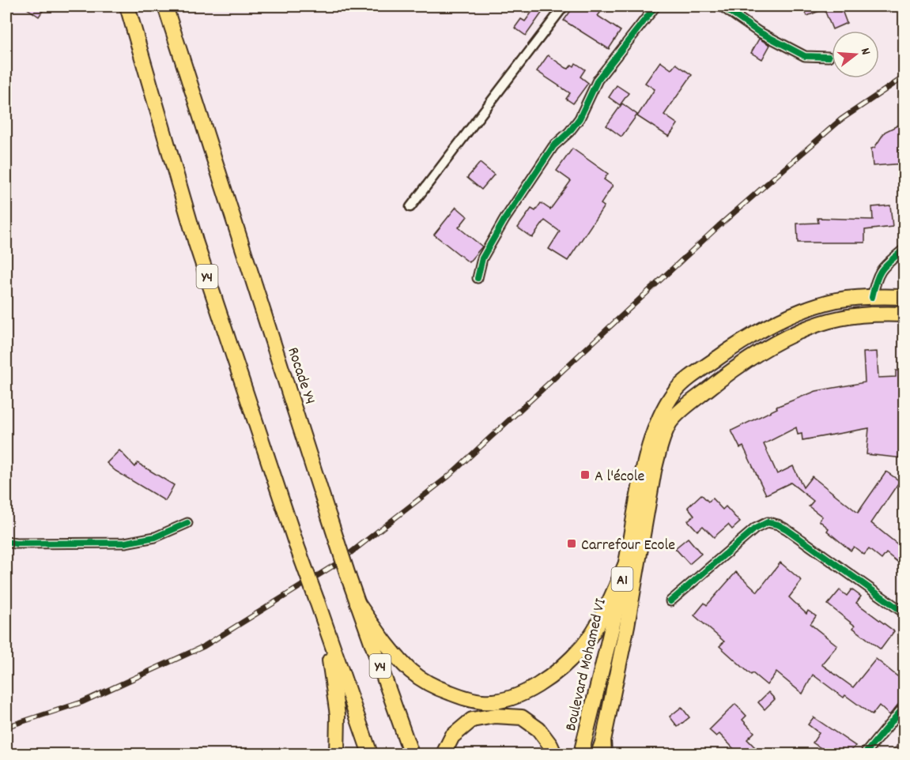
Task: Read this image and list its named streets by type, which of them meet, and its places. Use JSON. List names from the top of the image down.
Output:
{
  "streets": {
    "main road": [
      "Y4",
      "Rocade Y4",
      "A1",
      "Boulevard Mohamed VI"
    ]
  },
  "places": {
    "transit": ["A l'école", "Carrefour Ecole"]
  },
  "north": "right"
}
